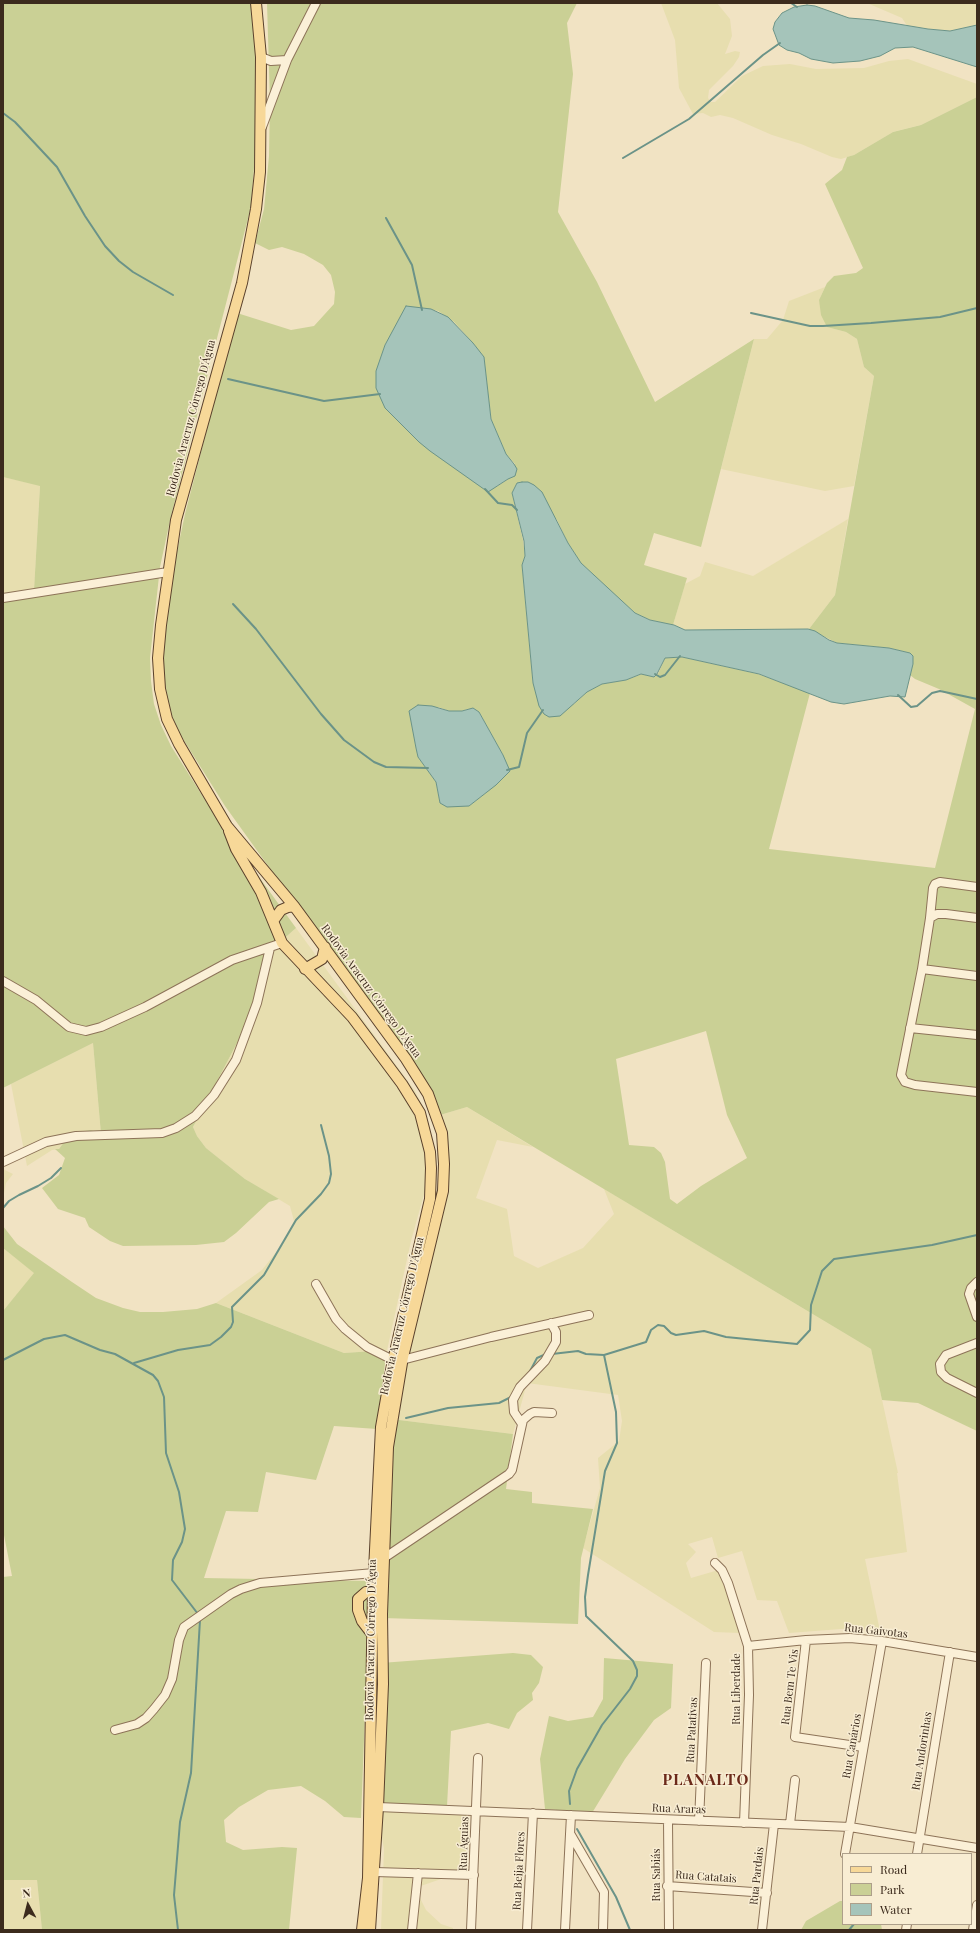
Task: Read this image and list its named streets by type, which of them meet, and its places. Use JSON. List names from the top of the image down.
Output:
{
  "streets": {
    "main road": ["Rodovia Aracruz Córrego D'Água"],
    "street": [
      "Rua Gaivotas",
      "Rua Bem Te Vis",
      "Rua Liberdade",
      "Rua Patativas",
      "Rua Canários",
      "Rua Andorinhas",
      "Rua Araras",
      "Rua Águias",
      "Rua Beija Flores",
      "Rua Sabiás",
      "Rua Pardais",
      "Rua Catatais"
    ]
  },
  "crossings": [
    ["Rodovia Aracruz Córrego D'Água", "Rua Araras"],
    ["Rua Gaivotas", "Rua Bem Te Vis"],
    ["Rua Gaivotas", "Rua Liberdade"],
    ["Rua Gaivotas", "Rua Canários"],
    ["Rua Gaivotas", "Rua Andorinhas"],
    ["Rua Bem Te Vis", "Rua Canários"],
    ["Rua Liberdade", "Rua Araras"],
    ["Rua Patativas", "Rua Araras"],
    ["Rua Canários", "Rua Araras"],
    ["Rua Andorinhas", "Rua Araras"],
    ["Rua Araras", "Rua Águias"],
    ["Rua Araras", "Rua Beija Flores"],
    ["Rua Araras", "Rua Sabiás"],
    ["Rua Araras", "Rua Pardais"],
    ["Rua Sabiás", "Rua Catatais"],
    ["Rua Pardais", "Rua Catatais"]
  ],
  "districts": ["PLANALTO"],
  "legend": ["Road", "Park", "Water"],
  "north": "top"
}
